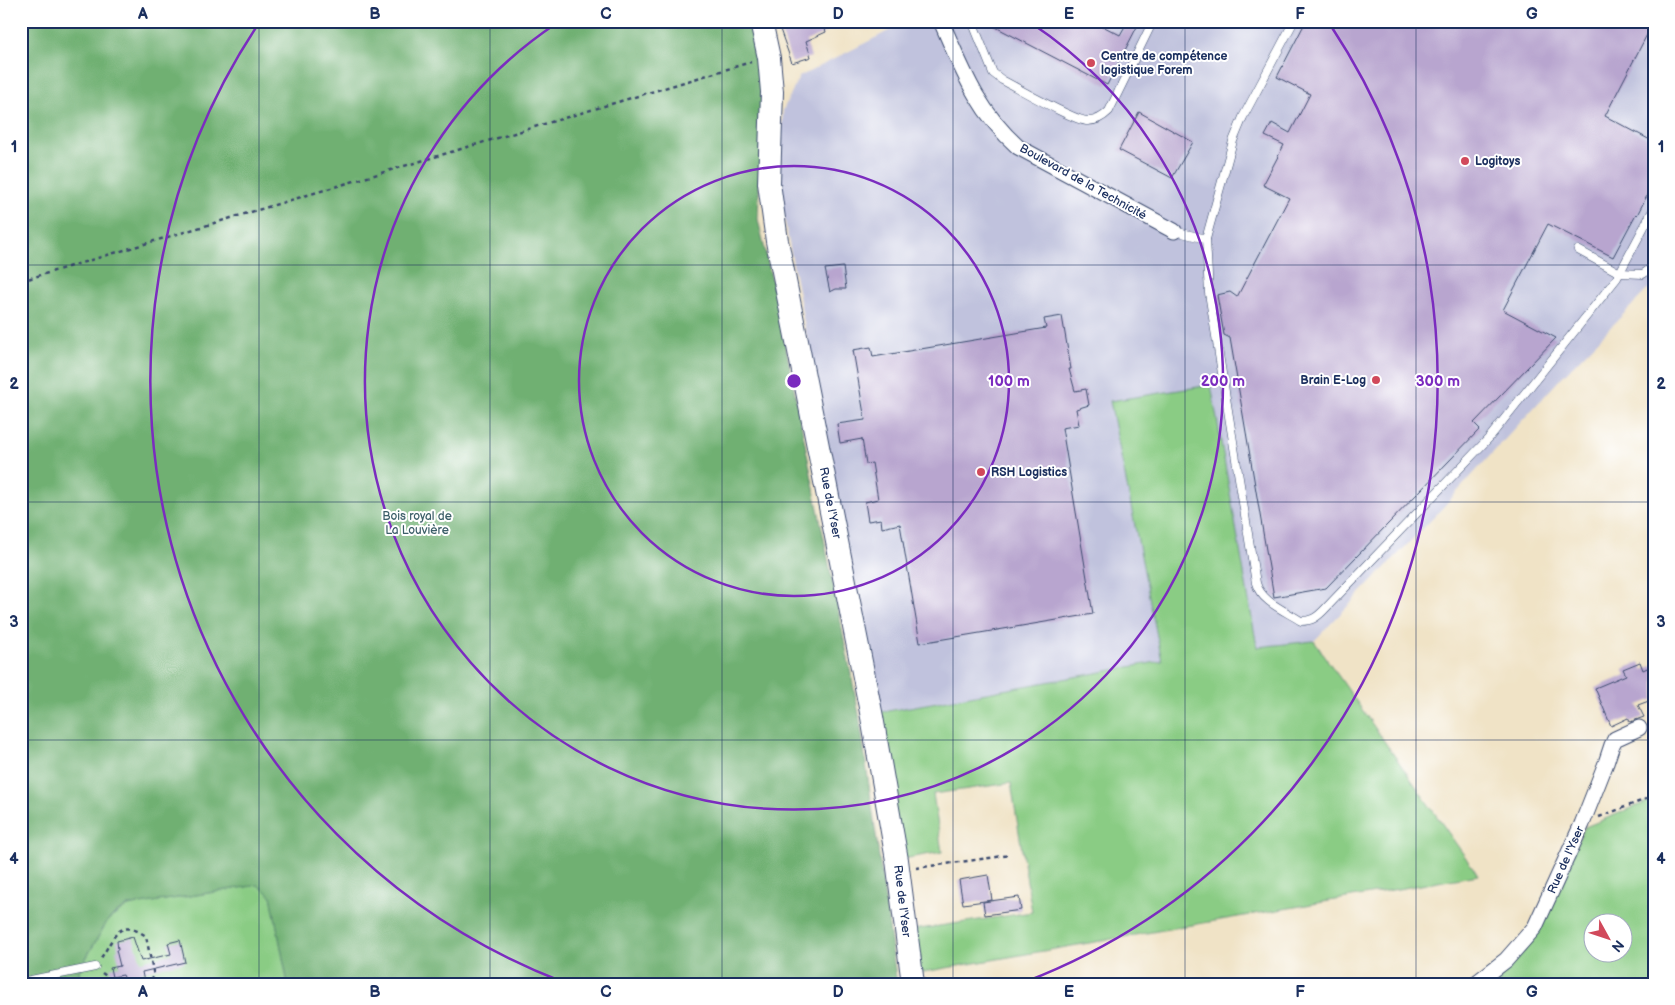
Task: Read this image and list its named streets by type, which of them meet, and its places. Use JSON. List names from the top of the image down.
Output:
{
  "streets": {
    "street": ["Boulevard de la Technicité", "Rue de l'Yser"]
  },
  "parks": ["Bois royal de La Louvière"],
  "places": [
    "Centre de compétence logistique Forem",
    "Logitoys",
    "Brain E-Log",
    "RSH Logistics"
  ],
  "north": "bottom right",
  "grid": {
    "columns": [
      "A",
      "B",
      "C",
      "D",
      "E",
      "F",
      "G"
    ],
    "rows": [
      "1",
      "2",
      "3",
      "4"
    ]
  },
  "rings": ["100 m", "200 m", "300 m"]
}
